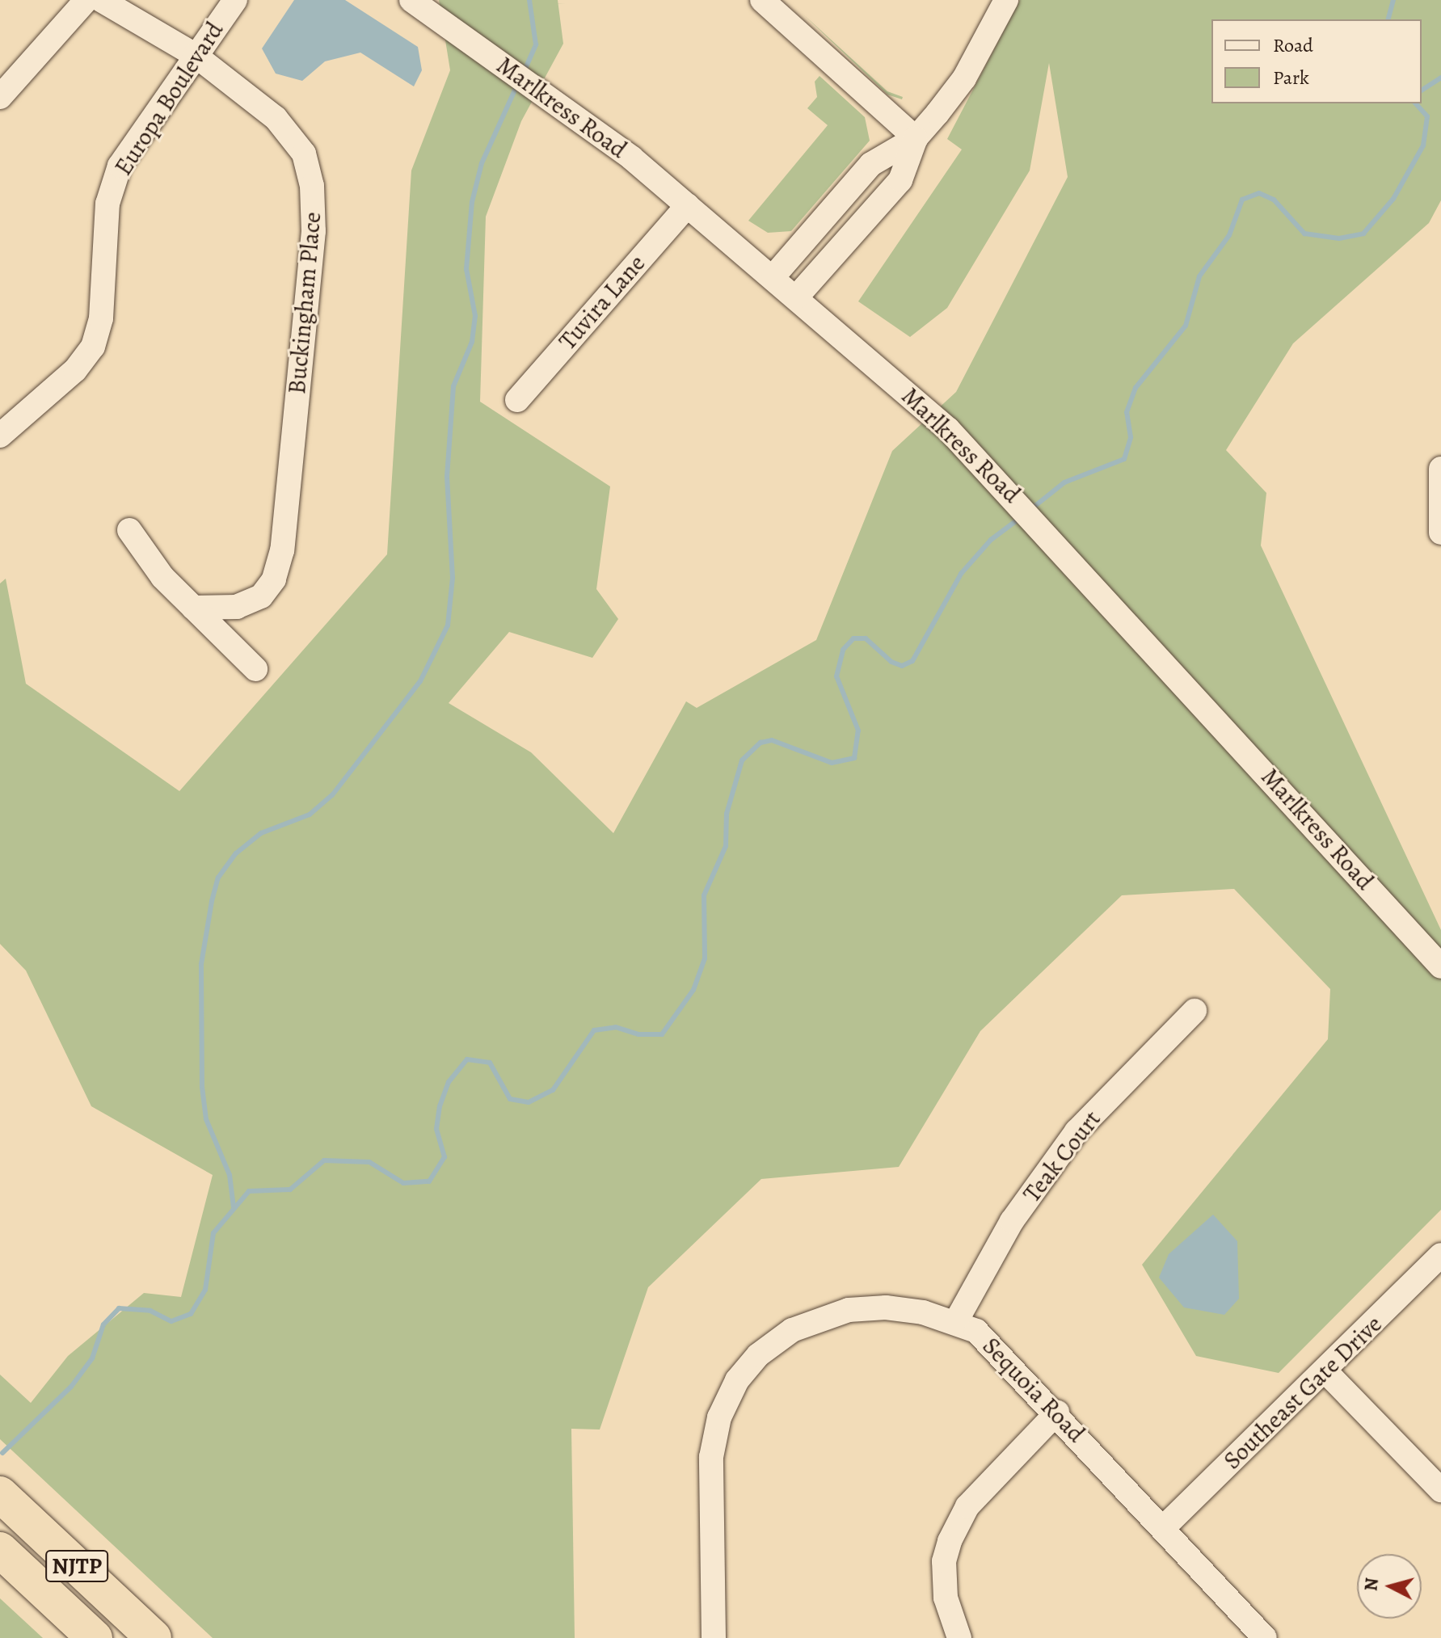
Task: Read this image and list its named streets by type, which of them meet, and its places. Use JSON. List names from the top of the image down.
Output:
{
  "streets": {
    "highway": ["NJTP"],
    "street": [
      "Europa Boulevard",
      "Marlkress Road",
      "Tuvira Lane",
      "Buckingham Place",
      "Teak Court",
      "Sequoia Road",
      "Southeast Gate Drive"
    ]
  },
  "crossings": [
    ["Europa Boulevard", "Buckingham Place"],
    ["Marlkress Road", "Tuvira Lane"],
    ["Teak Court", "Sequoia Road"],
    ["Sequoia Road", "Southeast Gate Drive"]
  ],
  "legend": ["Road", "Park"],
  "north": "left"
}
